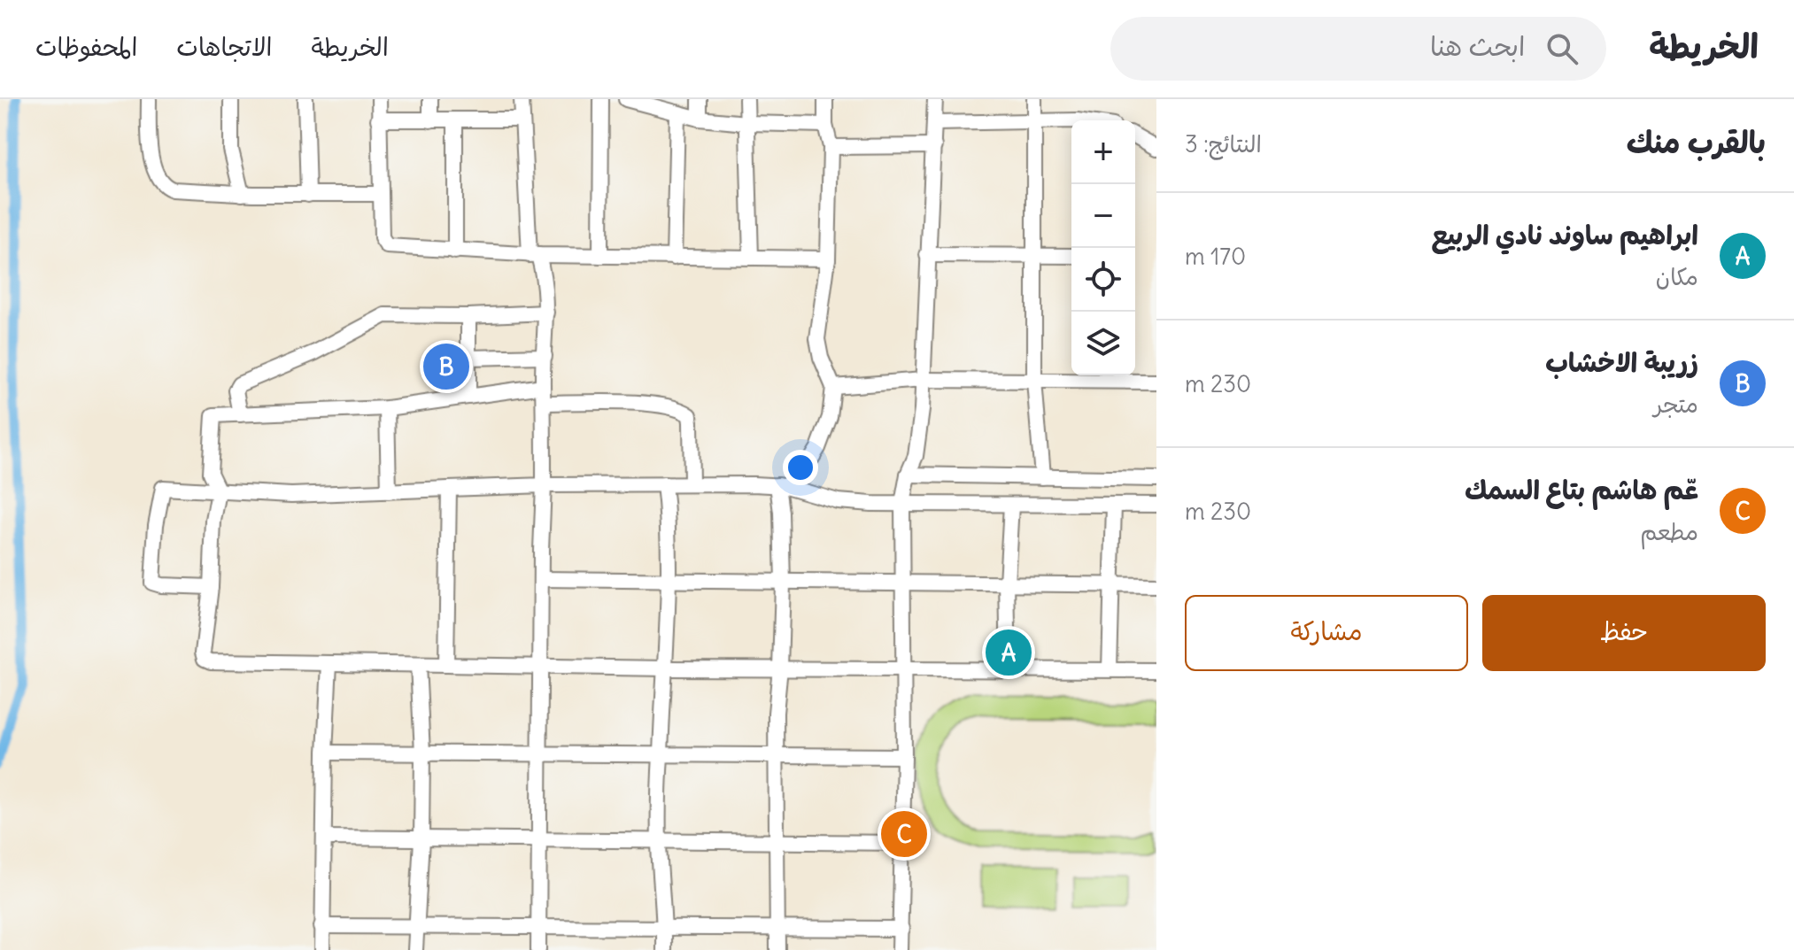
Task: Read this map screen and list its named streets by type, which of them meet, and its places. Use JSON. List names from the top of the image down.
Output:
{
  "page": {
    "header": "الخريطة",
    "search": "ابحث هنا",
    "nav": ["الخريطة", "الاتجاهات", "المحفوظات"],
    "heading": ["بالقرب منك", "النتائج: 3"],
    "map_buttons": ["+", "−"],
    "list": [
      {
        "mark": "A",
        "name": "ابراهيم ساوند نادي الربيع",
        "note": "مكان",
        "value": "170 m"
      },
      {
        "mark": "B",
        "name": "زريبة الاخشاب",
        "note": "متجر",
        "value": "230 m"
      },
      {
        "mark": "C",
        "name": "عّم هاشم بتاع السمك",
        "note": "مطعم",
        "value": "230 m"
      }
    ],
    "pins": ["B", "A", "C"],
    "buttons": ["حفظ", "مشاركة"]
  }
}
